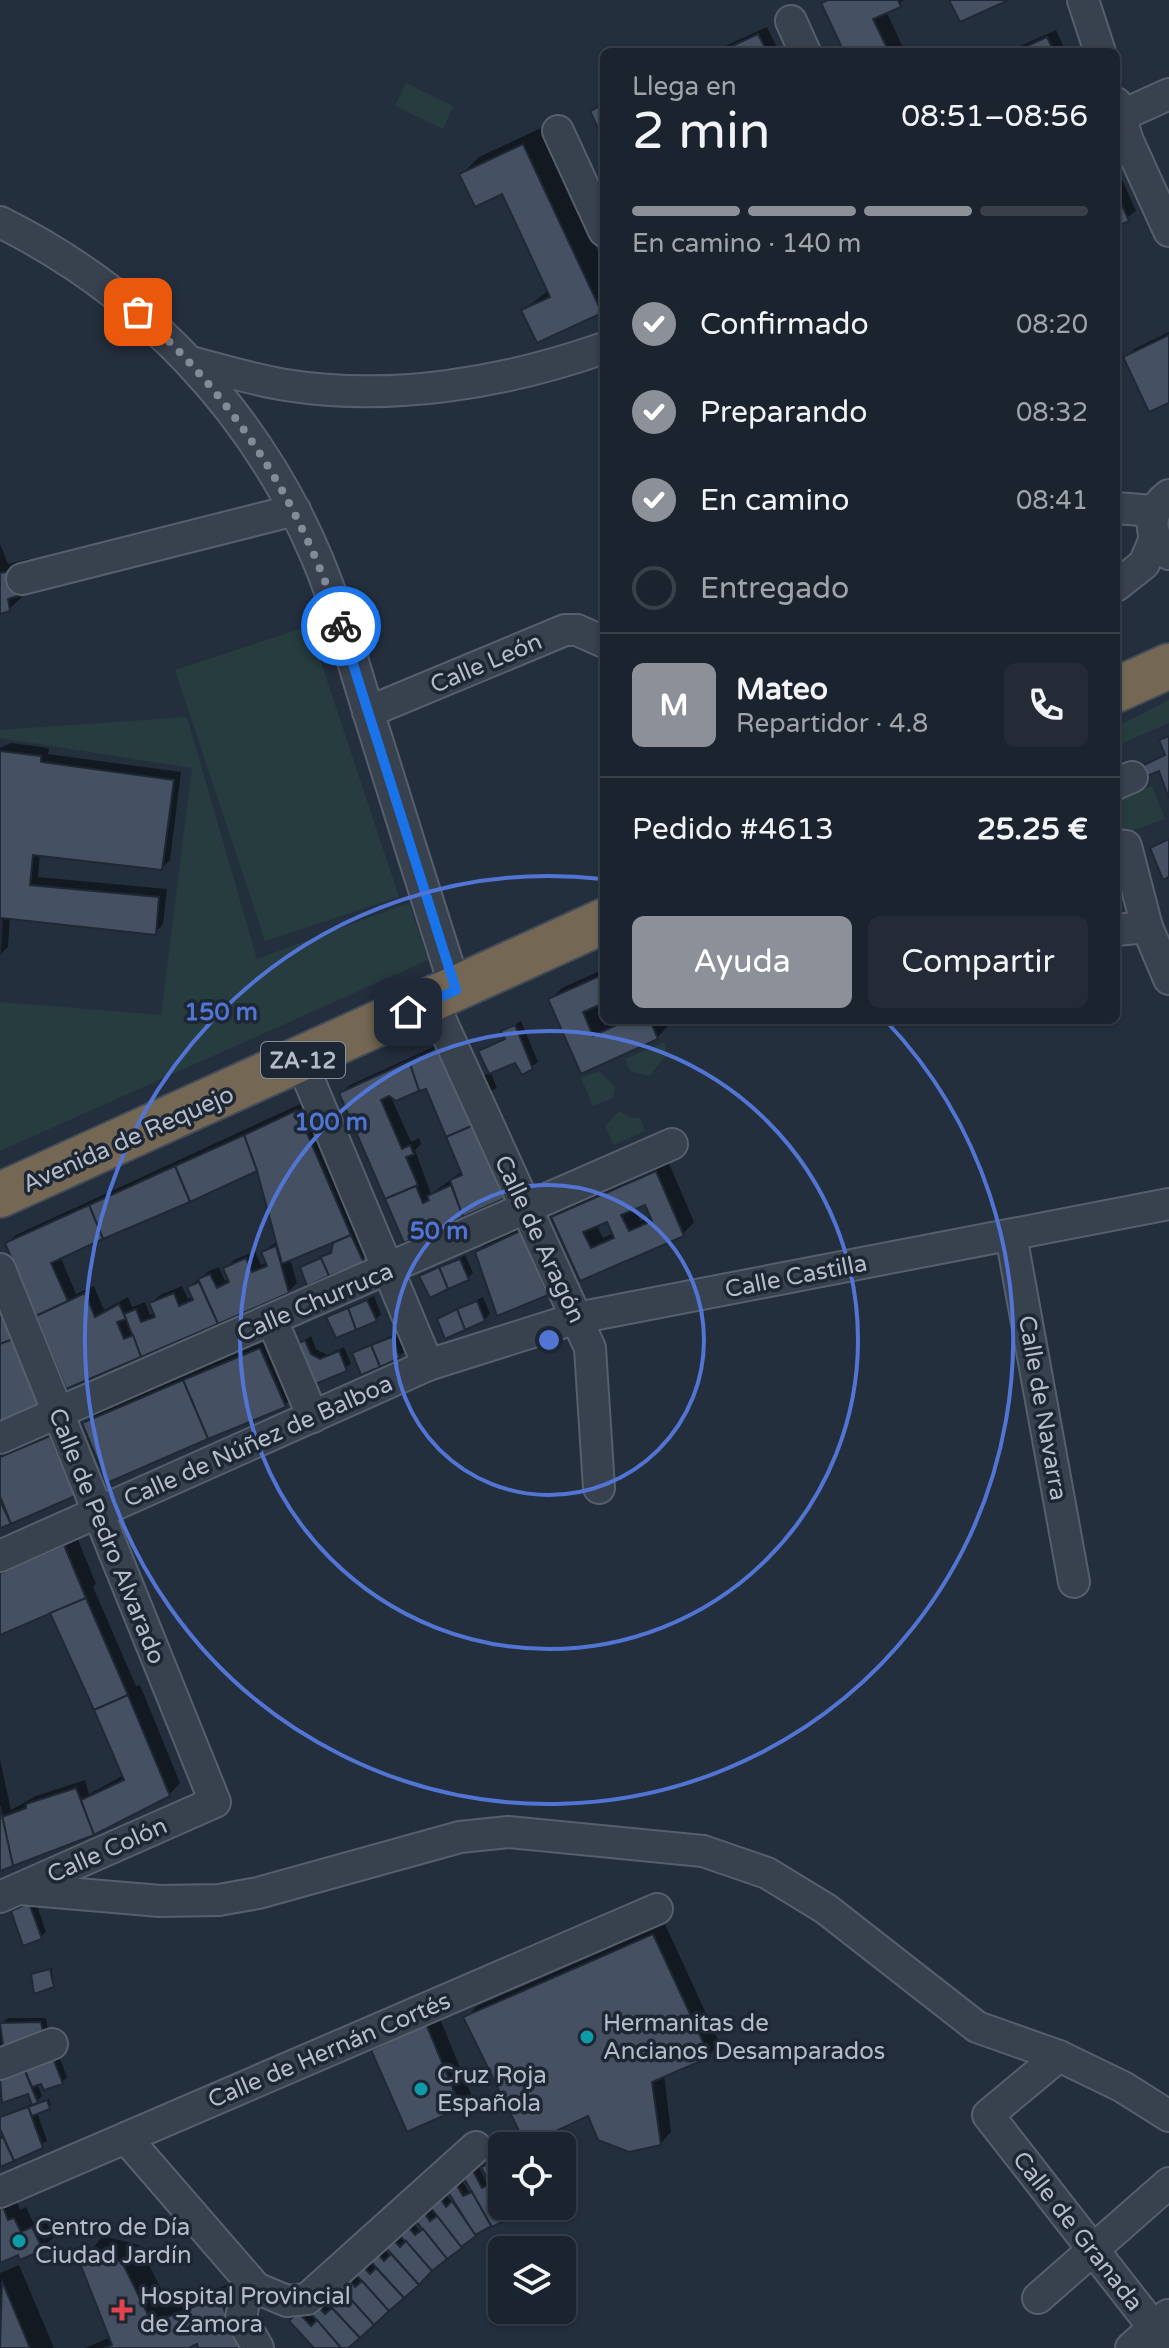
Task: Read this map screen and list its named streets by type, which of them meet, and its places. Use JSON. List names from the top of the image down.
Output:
{
  "streets": {
    "highway": ["ZA-12", "Avenida de Requejo"],
    "street": [
      "Calle León",
      "Calle de Aragón",
      "Calle Castilla",
      "Calle Churruca",
      "Calle de Navarra",
      "Calle de Núñez de Balboa",
      "Calle de Pedro Alvarado",
      "Calle Colón",
      "Calle de Hernán Cortés",
      "Calle de Granada"
    ]
  },
  "crossings": [
    ["Calle León", "Calle de Aragón"],
    ["Avenida de Requejo", "Calle de Aragón"],
    ["Calle de Aragón", "Calle Castilla"],
    ["Calle de Aragón", "Calle Churruca"],
    ["Calle Castilla", "Calle de Navarra"],
    ["Calle Castilla", "Calle de Núñez de Balboa"],
    ["Calle Churruca", "Calle de Pedro Alvarado"],
    ["Calle de Núñez de Balboa", "Calle de Pedro Alvarado"],
    ["Calle de Pedro Alvarado", "Calle Colón"]
  ],
  "places": {
    "other": ["Hermanitas de Ancianos Desamparados", "Cruz Roja Española", "Centro de Día Ciudad Jardín"],
    "health": ["Hospital Provincial de Zamora"]
  },
  "page": {
    "heading": ["2 min", "Llega en", "08:51–08:56"],
    "panel": [
      "Mateo",
      "Repartidor · 4.8",
      "Pedido #4613",
      "25.25 €"
    ],
    "bar": "En camino · 140 m",
    "list": [
      ["Confirmado", "08:20"],
      ["Preparando", "08:32"],
      ["En camino", "08:41"],
      "Entregado"
    ],
    "round": "M",
    "buttons": ["Ayuda", "Compartir"]
  },
  "rings": ["150 m", "100 m", "50 m"]
}
